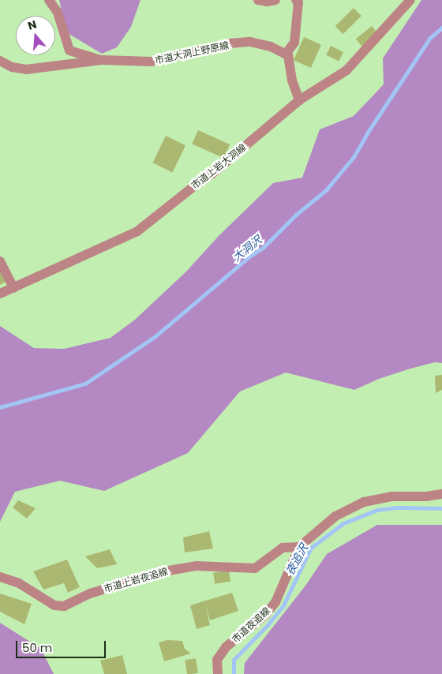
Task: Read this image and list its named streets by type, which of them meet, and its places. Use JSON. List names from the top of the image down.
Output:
{
  "streets": {
    "street": [
      "市道大洞上野原線",
      "市道上岩大洞線",
      "市道上岩夜追線",
      "市道夜追線"
    ]
  },
  "crossings": [
    ["市道上岩夜追線", "市道夜追線"]
  ],
  "water": ["大洞沢", "夜追沢"],
  "scale_bar": "50 m",
  "north": "top"
}
